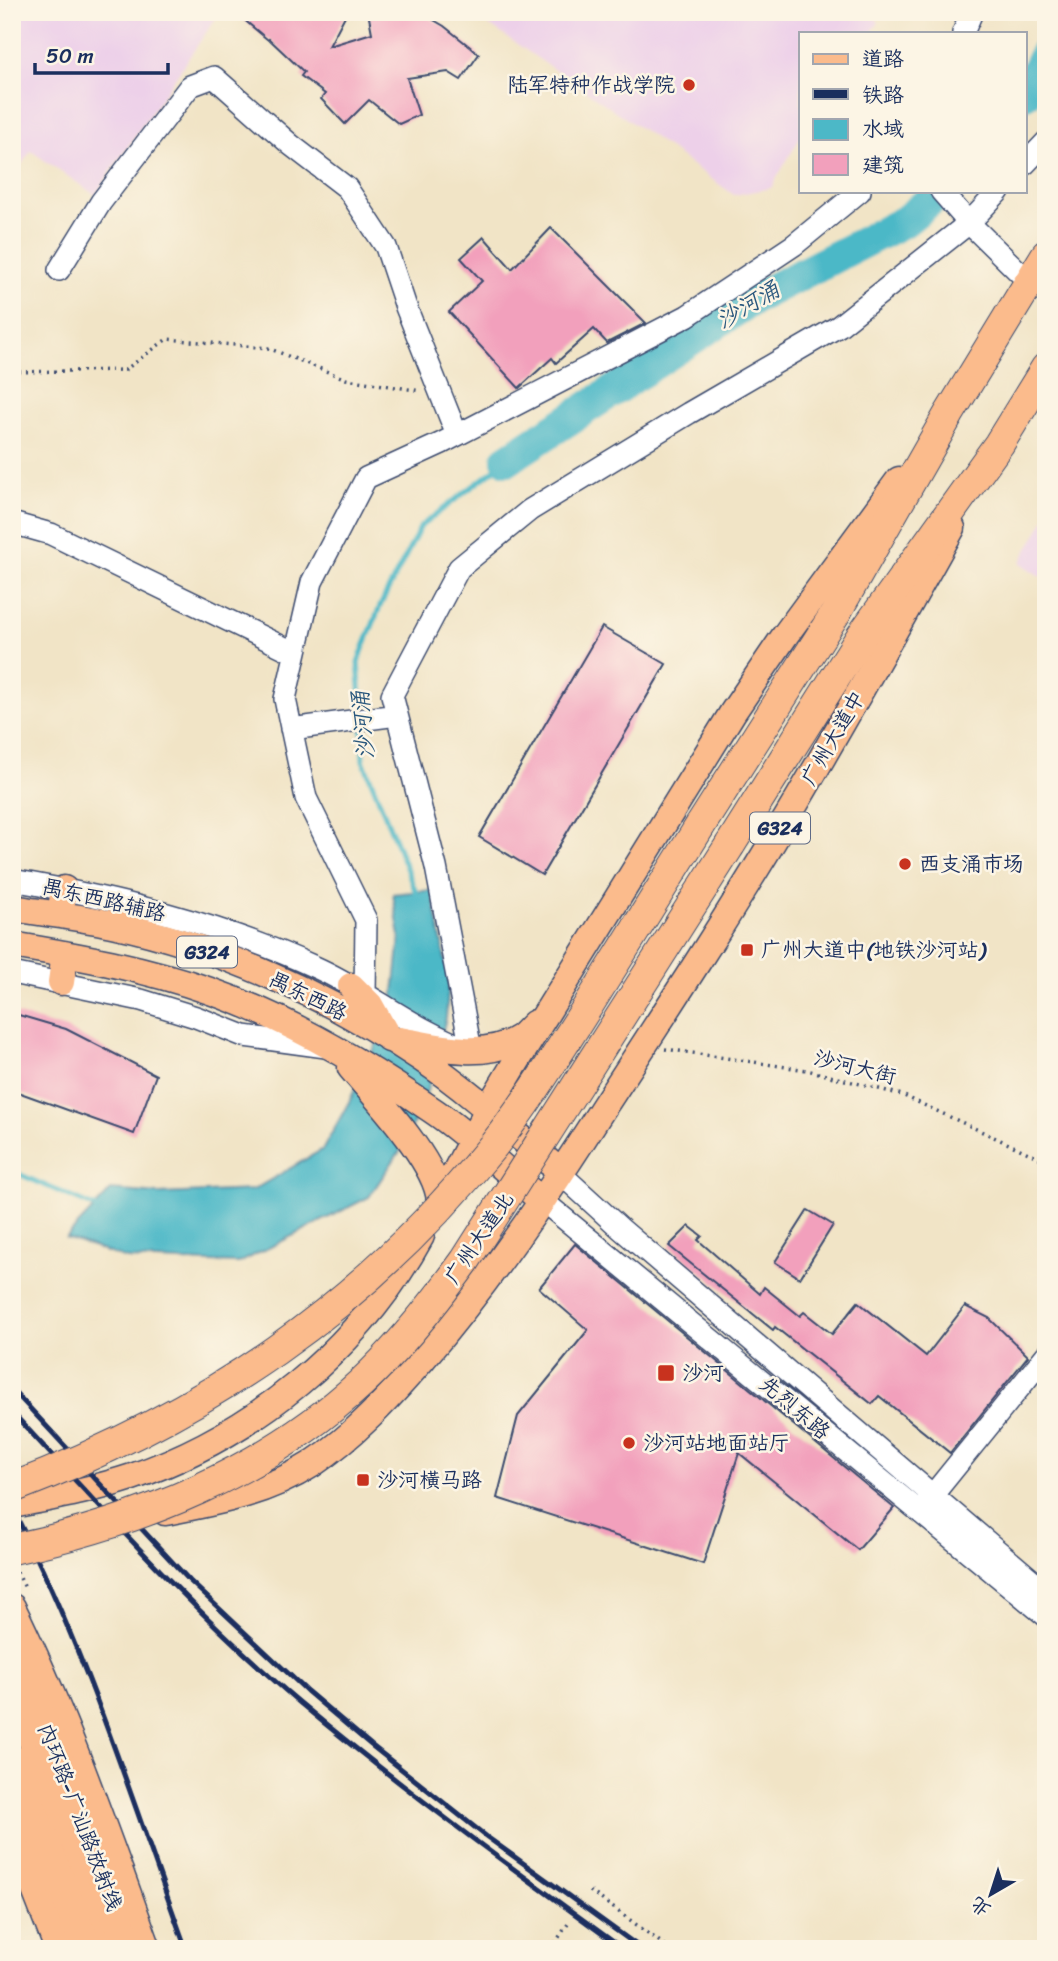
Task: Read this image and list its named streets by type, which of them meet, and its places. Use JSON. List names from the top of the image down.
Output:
{
  "streets": {
    "highway": [
      "广州大道中",
      "G324",
      "广州大道北",
      "内环路-广汕路放射线"
    ],
    "main road": ["禺东西路"],
    "street": ["禺东西路辅路", "先烈东路"],
    "path": ["沙河大街"]
  },
  "crossings": [
    ["广州大道中", "禺东西路"],
    ["广州大道中", "沙河大街"],
    ["广州大道中", "广州大道北"],
    ["广州大道中", "先烈东路"],
    ["G324", "禺东西路"],
    ["G324", "广州大道北"],
    ["禺东西路", "广州大道北"],
    ["禺东西路", "先烈东路"],
    ["广州大道北", "先烈东路"]
  ],
  "water": ["沙河涌"],
  "places": {
    "other": ["陆军特种作战学院", "西支涌市场", "沙河站地面站厅"],
    "transit": ["广州大道中(地铁沙河站)", "沙河", "沙河横马路"]
  },
  "legend": [
    "道路",
    "铁路",
    "水域",
    "建筑"
  ],
  "scale_bar": "50 m",
  "north": "bottom left"
}
